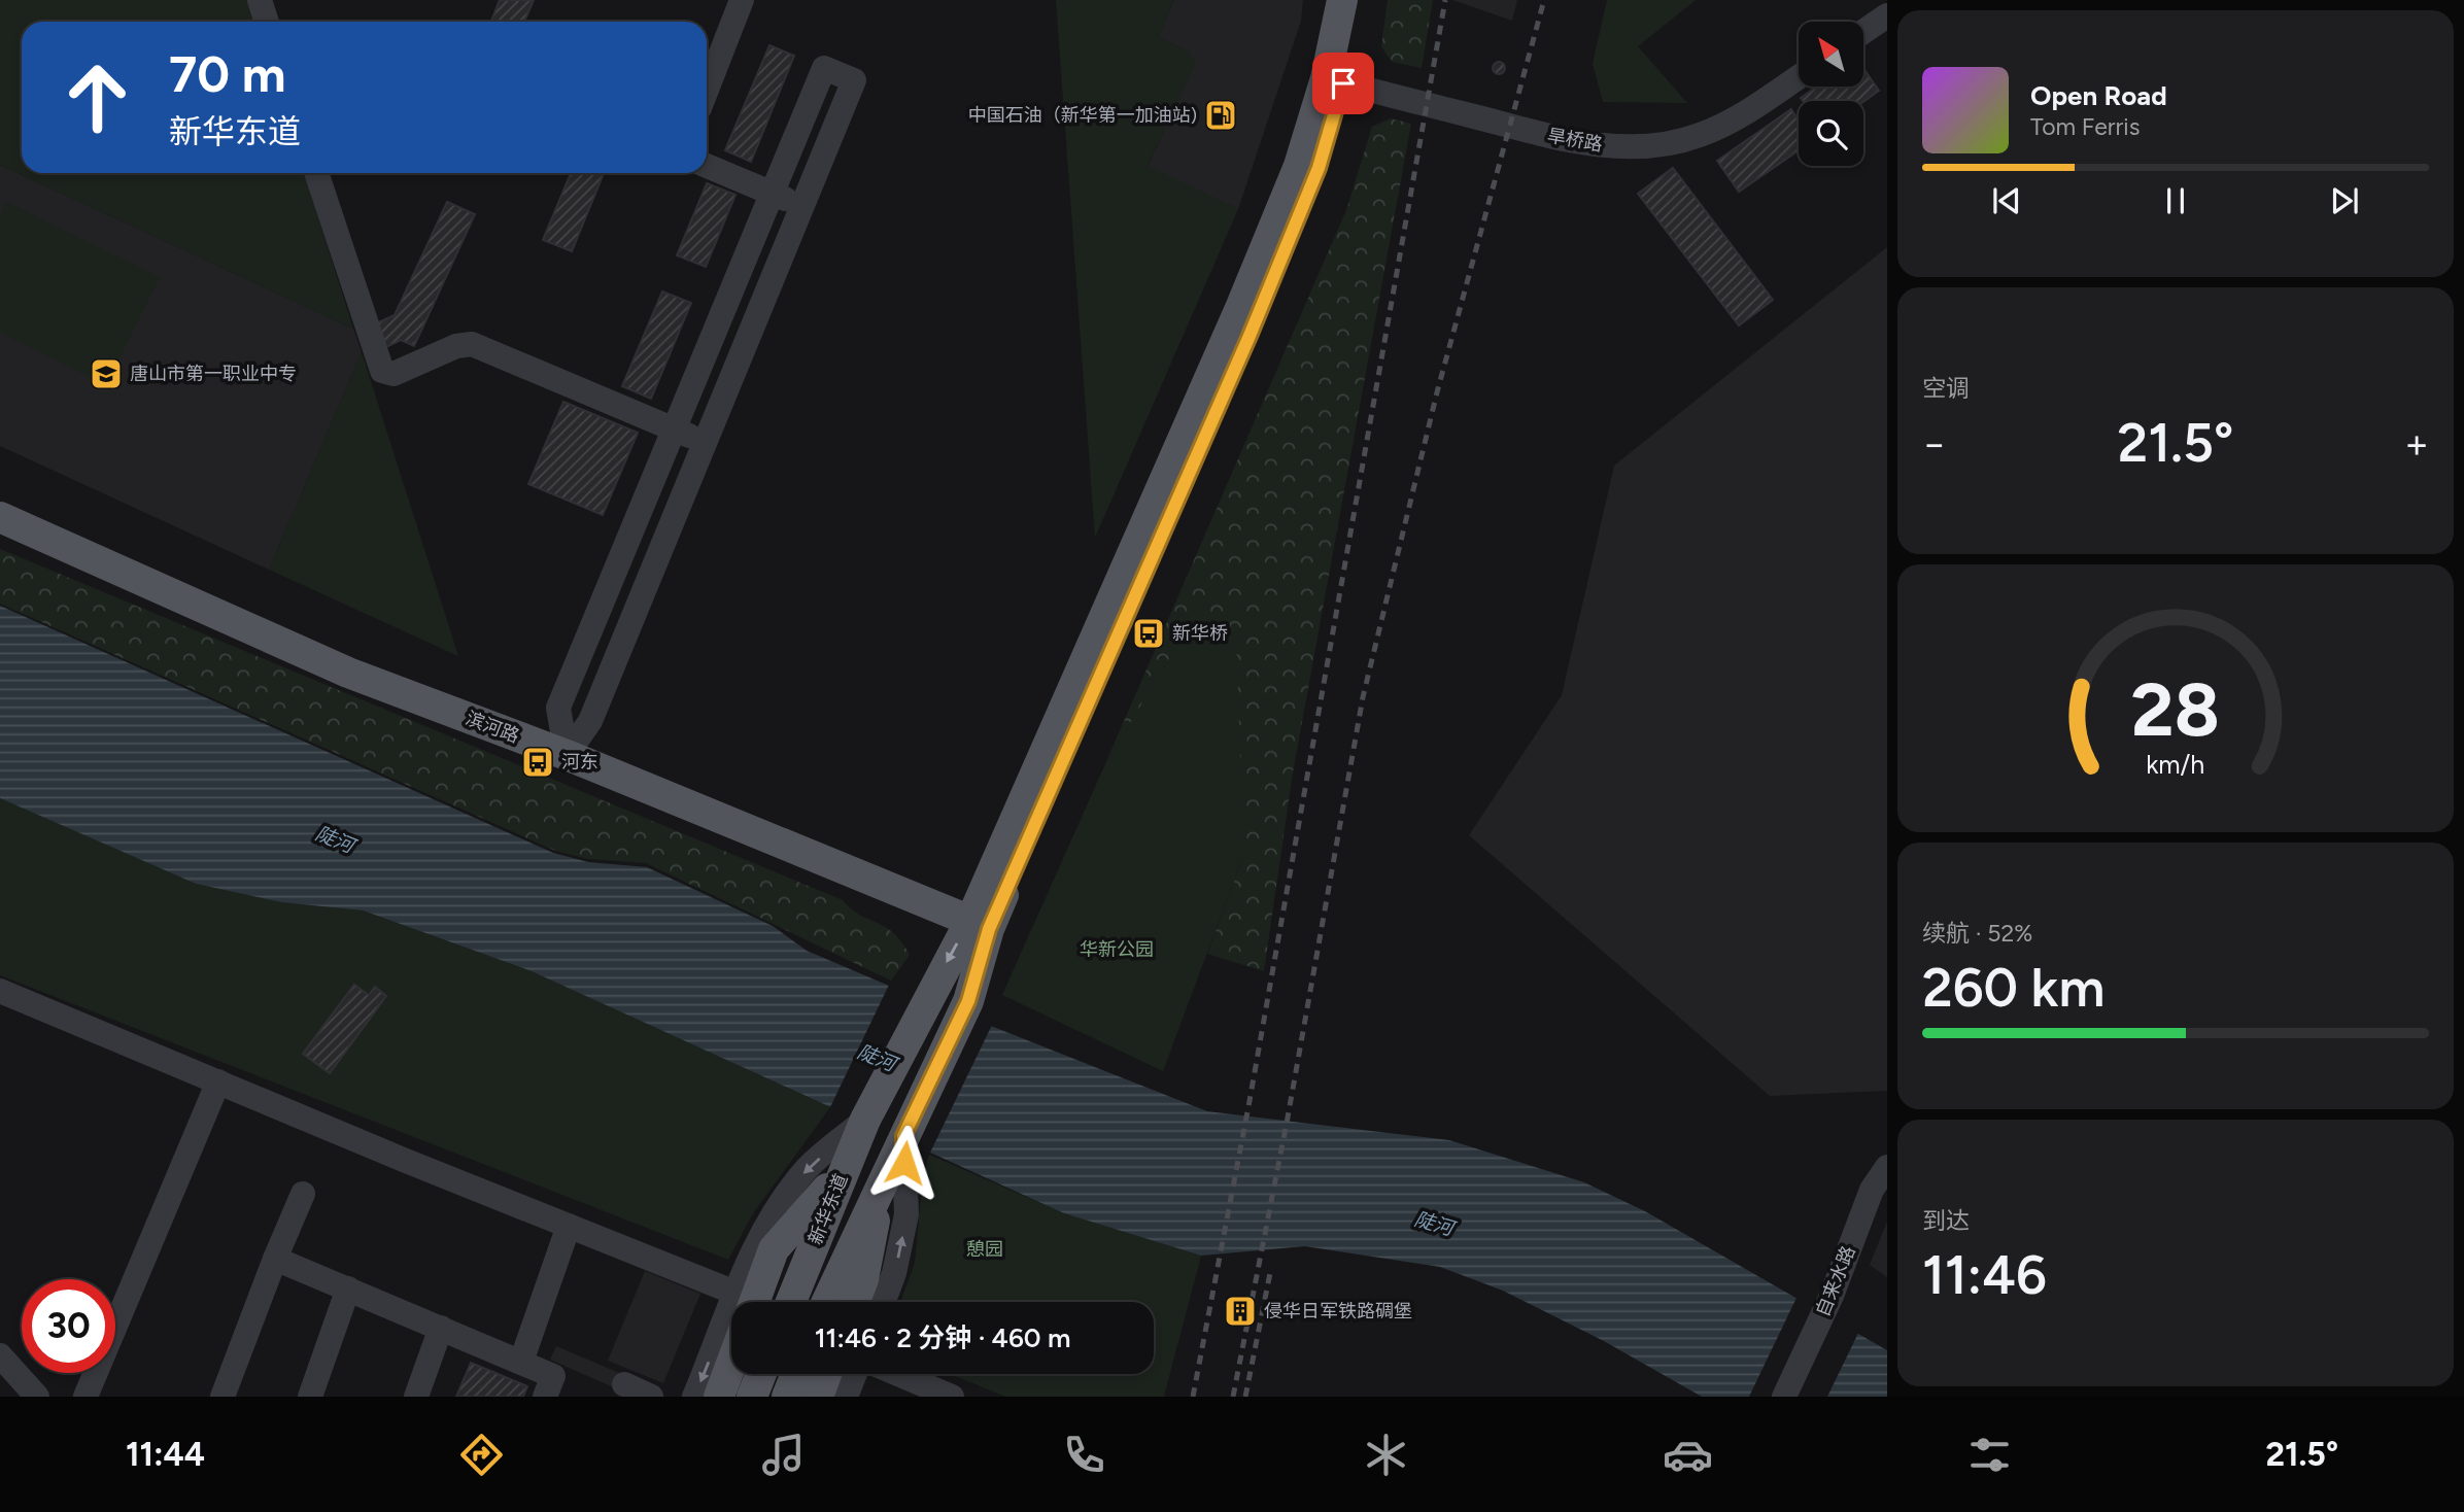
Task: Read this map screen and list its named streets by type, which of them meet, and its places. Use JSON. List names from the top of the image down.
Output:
{
  "streets": {
    "main road": ["滨河路", "新华东道"],
    "street": ["旱桥路", "自来水路"]
  },
  "water": ["陡河"],
  "parks": ["华新公园", "憩园"],
  "places": {
    "fuel station": ["中国石油（新华第一加油站)"],
    "school or university": ["唐山市第一职业中专"],
    "bus stop": ["新华桥", "河东"],
    "building": ["侵华日军铁路碉堡"]
  },
  "north": "top left",
  "page": {
    "turn": ["70 m", "新华东道"],
    "song": ["Open Road", "Tom Ferris"],
    "tile": [
      "空调",
      ["续航 · 52%", "260 km"],
      ["到达", "11:46"]
    ],
    "heat": ["−", "21.5°", "+"],
    "limit": "30",
    "trip": "11:46 · 2 分钟 · 460 m",
    "tabs": ["11:44", "21.5°"],
    "gauge": ["28", "km/h"]
  }
}
